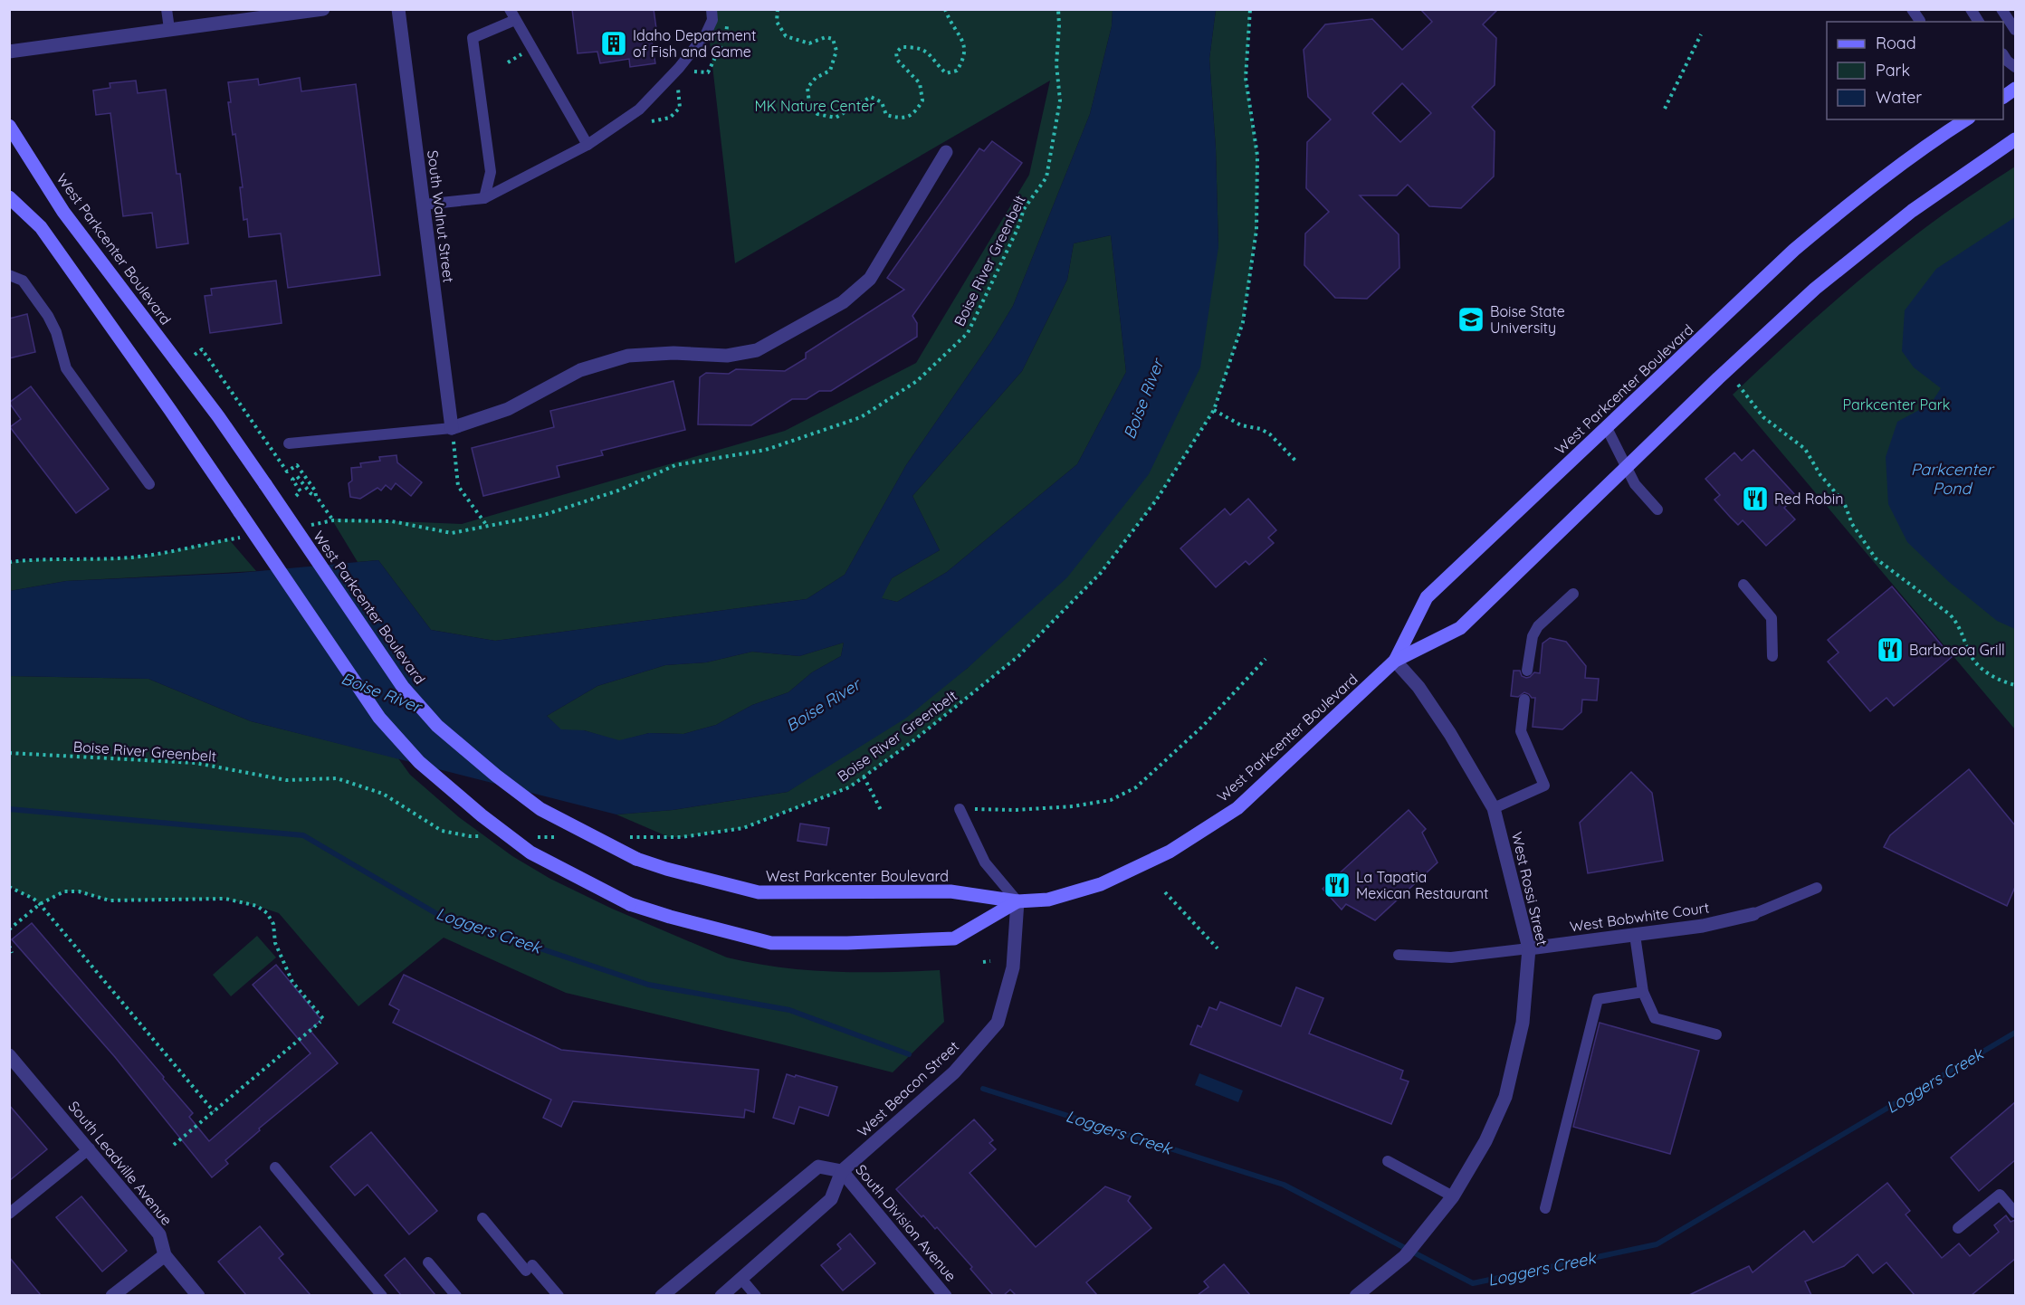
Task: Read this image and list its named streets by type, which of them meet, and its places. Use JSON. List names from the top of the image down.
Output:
{
  "streets": {
    "main road": ["West Parkcenter Boulevard"],
    "street": [
      "South Walnut Street",
      "West Rossi Street",
      "West Bobwhite Court",
      "West Beacon Street",
      "South Leadville Avenue",
      "South Division Avenue"
    ],
    "path": ["Boise River Greenbelt"]
  },
  "crossings": [
    ["West Parkcenter Boulevard", "West Rossi Street"],
    ["West Parkcenter Boulevard", "West Beacon Street"],
    ["West Rossi Street", "West Bobwhite Court"],
    ["West Beacon Street", "South Division Avenue"]
  ],
  "water": ["Boise River", "Parkcenter Pond", "Loggers Creek"],
  "parks": ["MK Nature Center", "Parkcenter Park"],
  "places": {
    "building": ["Idaho Department of Fish and Game"],
    "school or university": ["Boise State University"],
    "restaurant": ["Red Robin", "Barbacoa Grill", "La Tapatia Mexican Restaurant"]
  },
  "legend": ["Road", "Park", "Water"]
}
